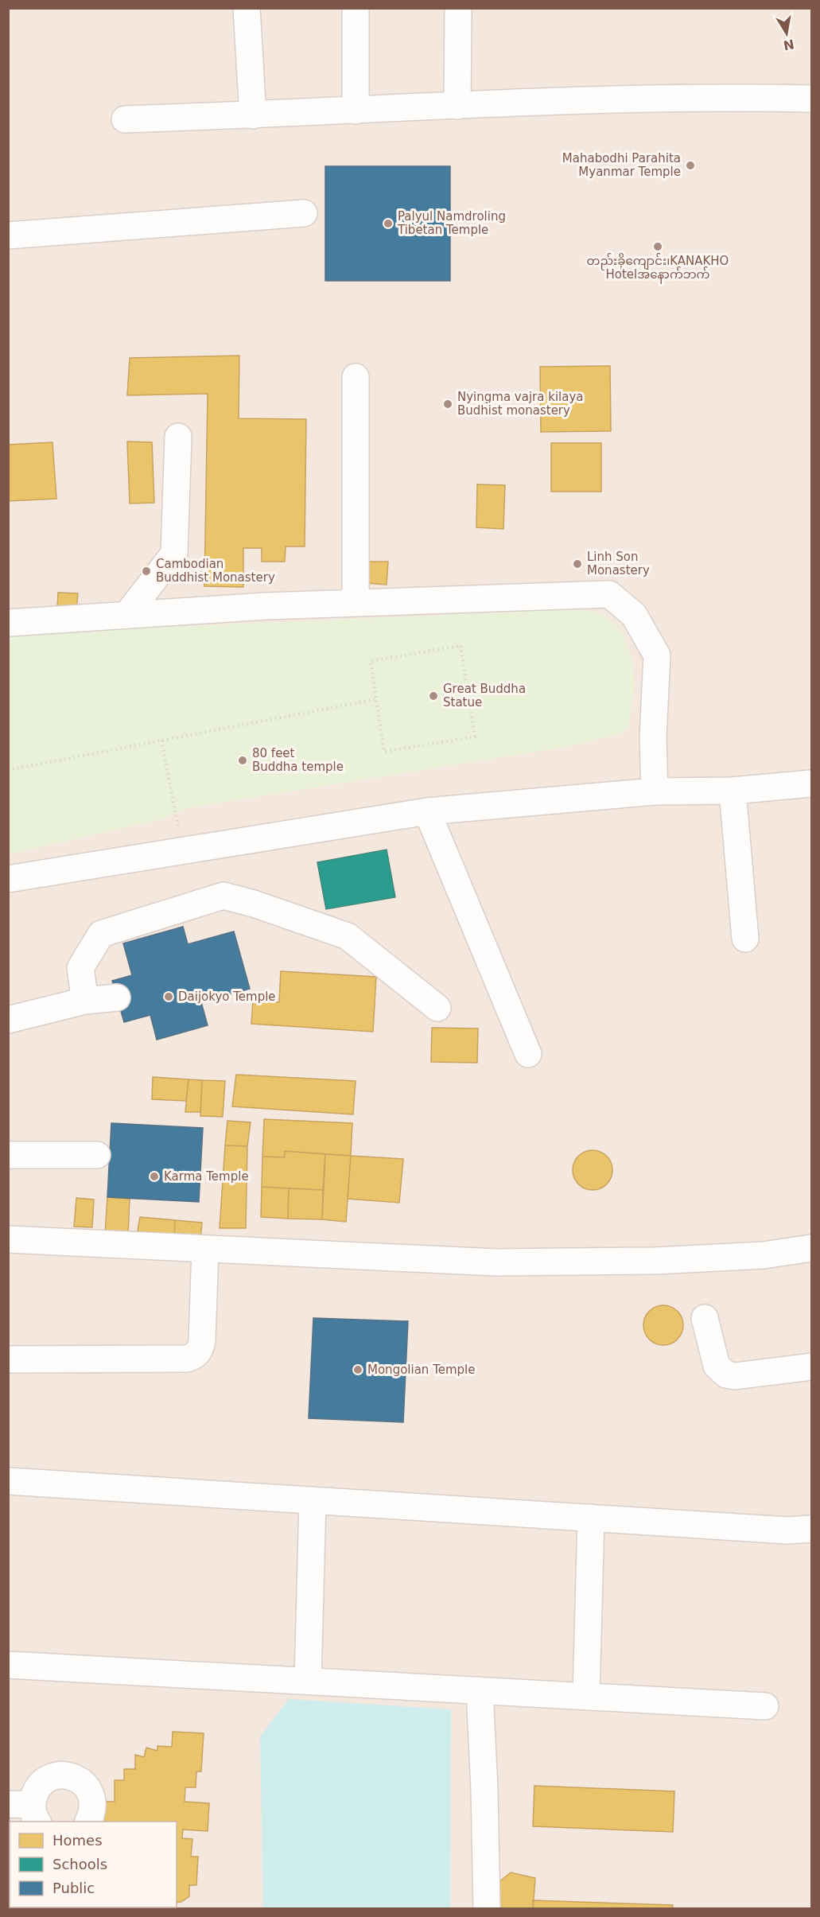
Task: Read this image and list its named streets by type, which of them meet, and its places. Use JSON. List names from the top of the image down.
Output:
{
  "places": [
    "Mahabodhi Parahita Myanmar Temple",
    "Palyul Namdroling Tibetan Temple",
    "တည်းခိုကျောင်း၊KANAKHO Hotelအနောက်ဘက်",
    "Nyingma vajra kilaya Budhist monastery",
    "Linh Son Monastery",
    "Cambodian Buddhist Monastery",
    "Great Buddha Statue",
    "80 feet Buddha temple",
    "Daijokyo Temple",
    "Karma Temple",
    "Mongolian Temple"
  ],
  "legend": ["Homes", "Schools", "Public"],
  "north": "bottom"
}
